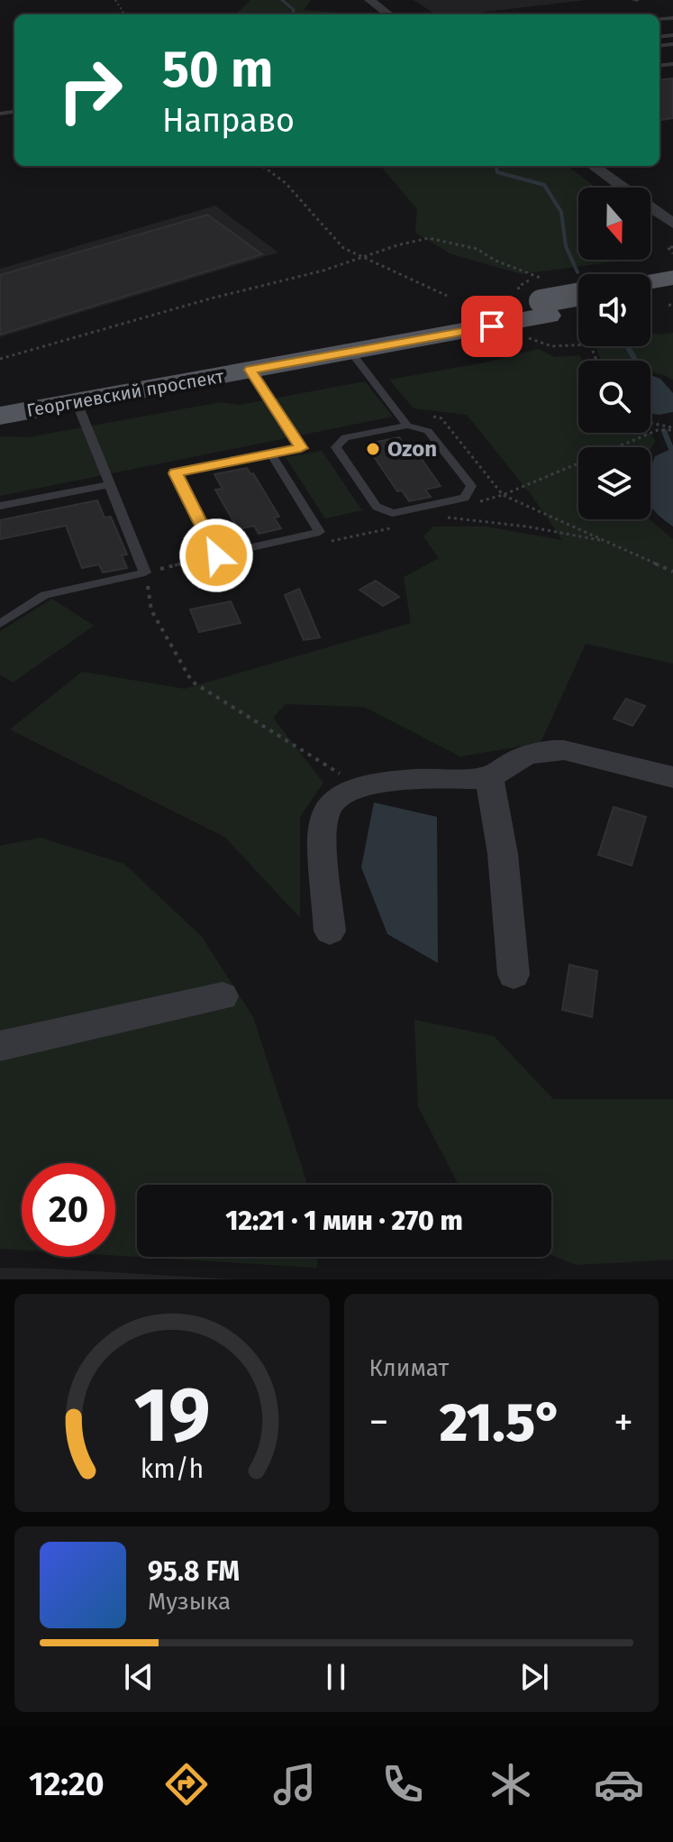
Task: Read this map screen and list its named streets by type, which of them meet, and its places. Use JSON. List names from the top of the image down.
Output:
{
  "streets": {
    "main road": ["Георгиевский проспект"]
  },
  "places": ["Ozon"],
  "north": "bottom",
  "page": {
    "turn": ["50 m", "Направо"],
    "limit": "20",
    "trip": "12:21 · 1 мин · 270 m",
    "tile": "Климат",
    "heat": ["−", "21.5°", "+"],
    "song": ["95.8 FM", "Музыка"],
    "tabs": "12:20",
    "gauge": ["19", "km/h"]
  }
}
